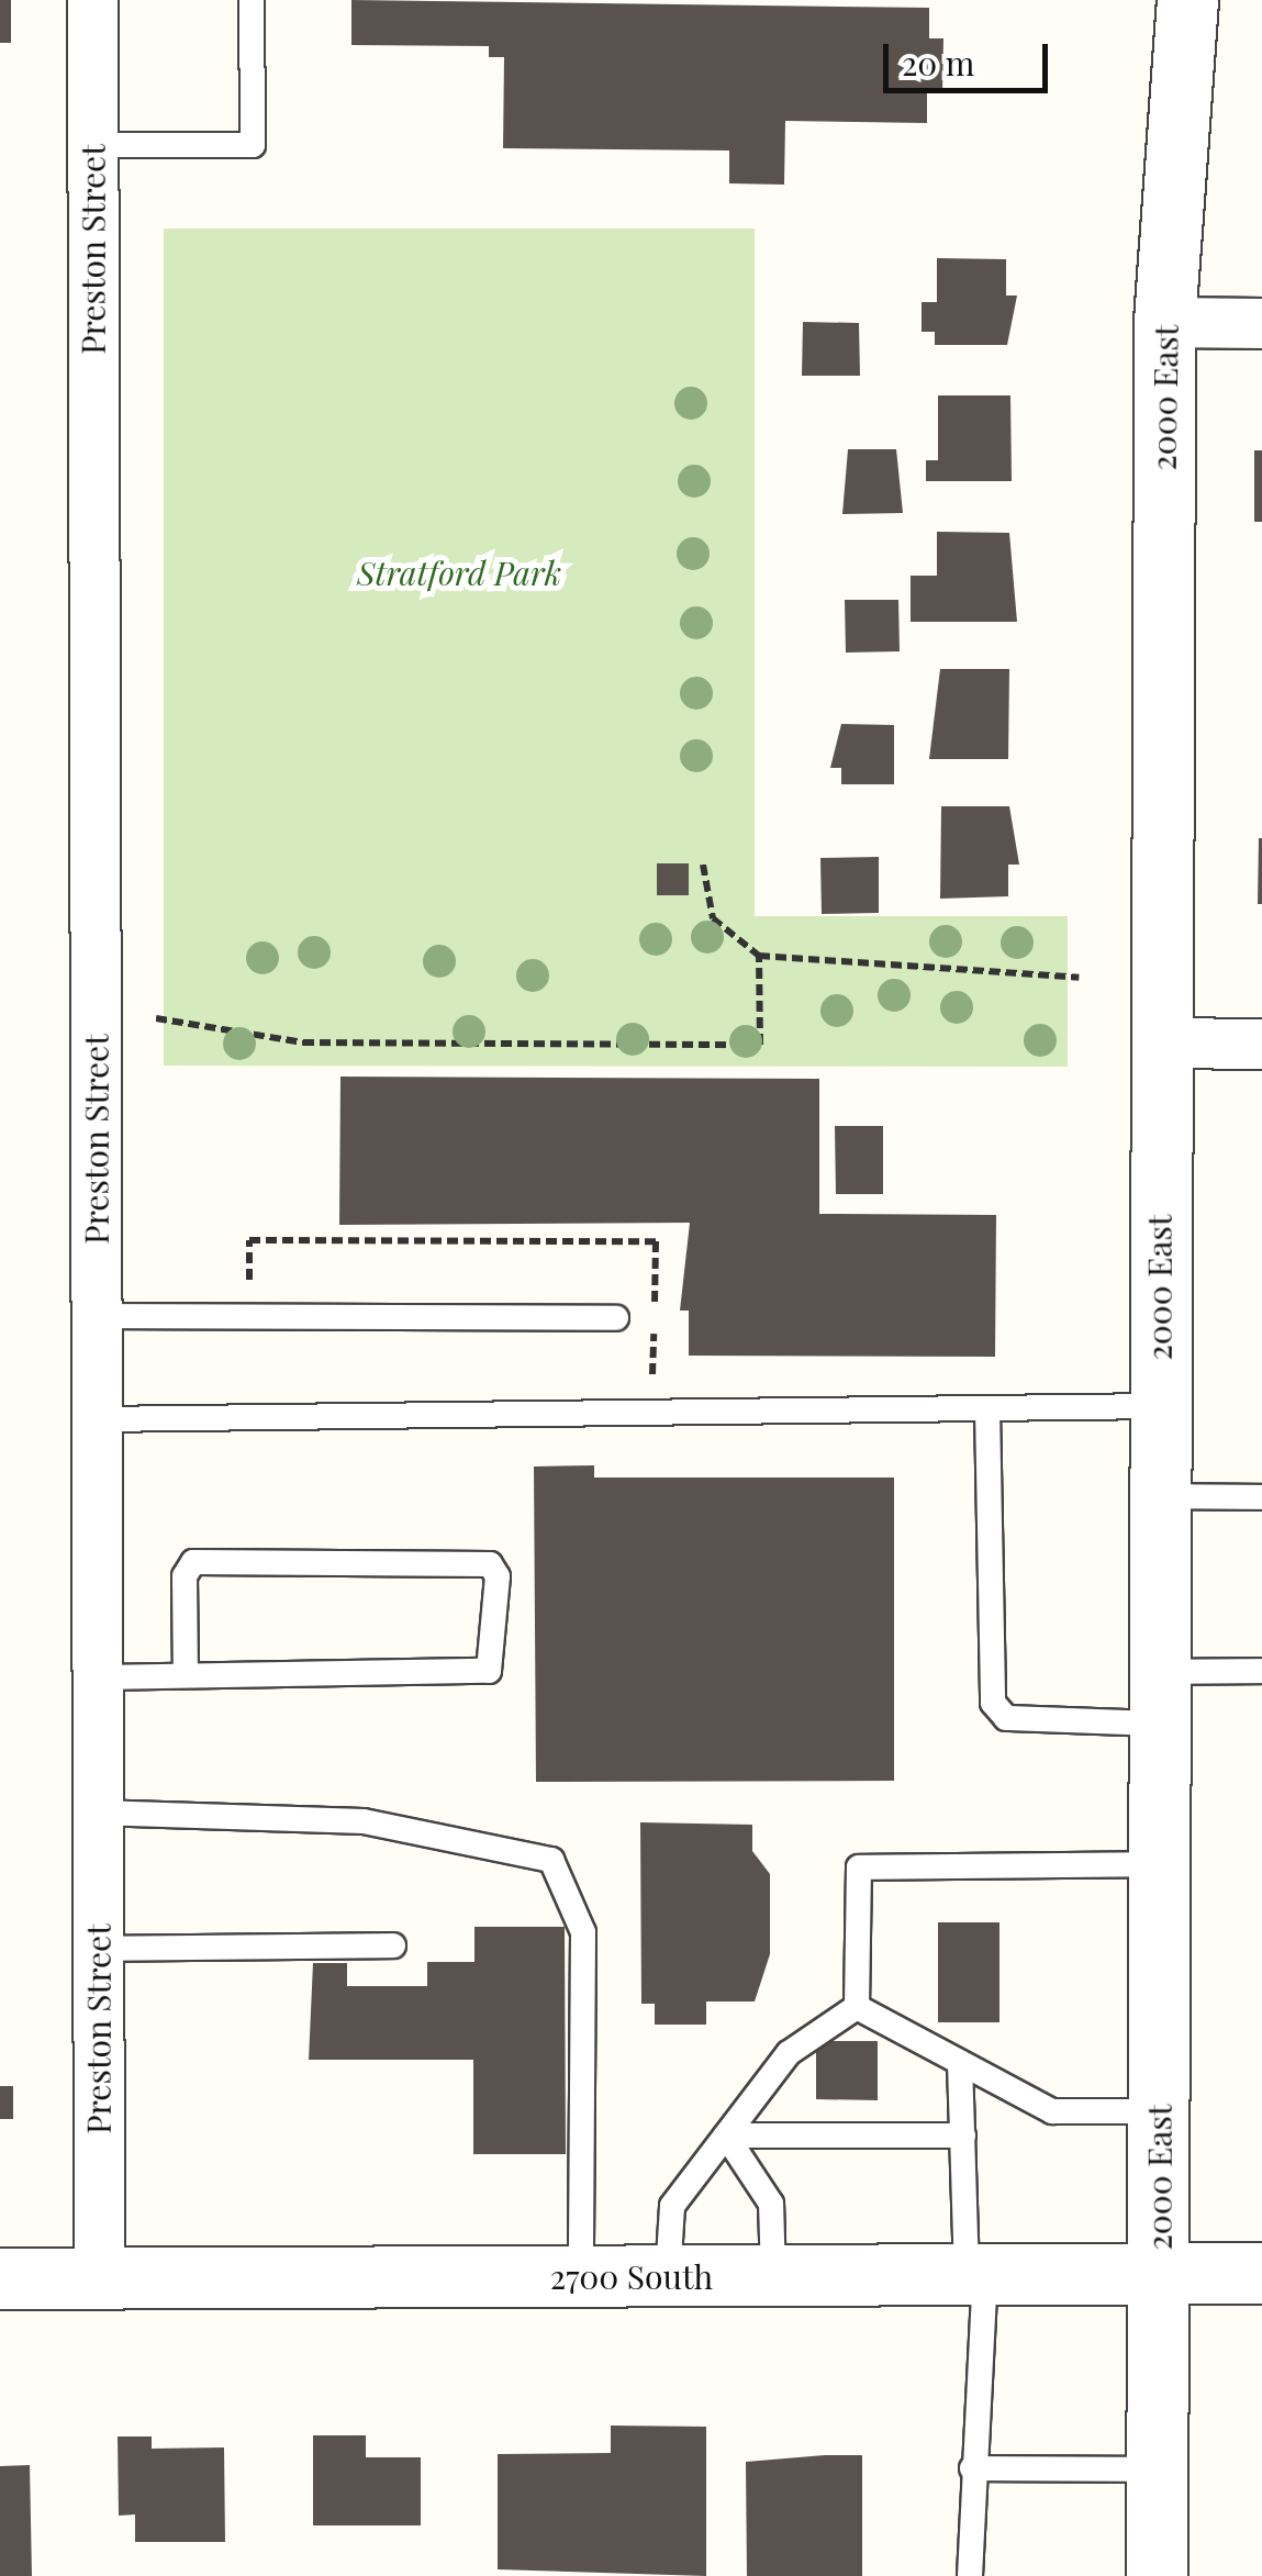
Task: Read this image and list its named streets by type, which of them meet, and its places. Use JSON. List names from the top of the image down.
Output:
{
  "streets": {
    "street": ["Preston Street", "2000 East", "2700 South"]
  },
  "crossings": [
    ["Preston Street", "2700 South"],
    ["2000 East", "2700 South"]
  ],
  "parks": ["Stratford Park"],
  "scale_bar": "20 m"
}
